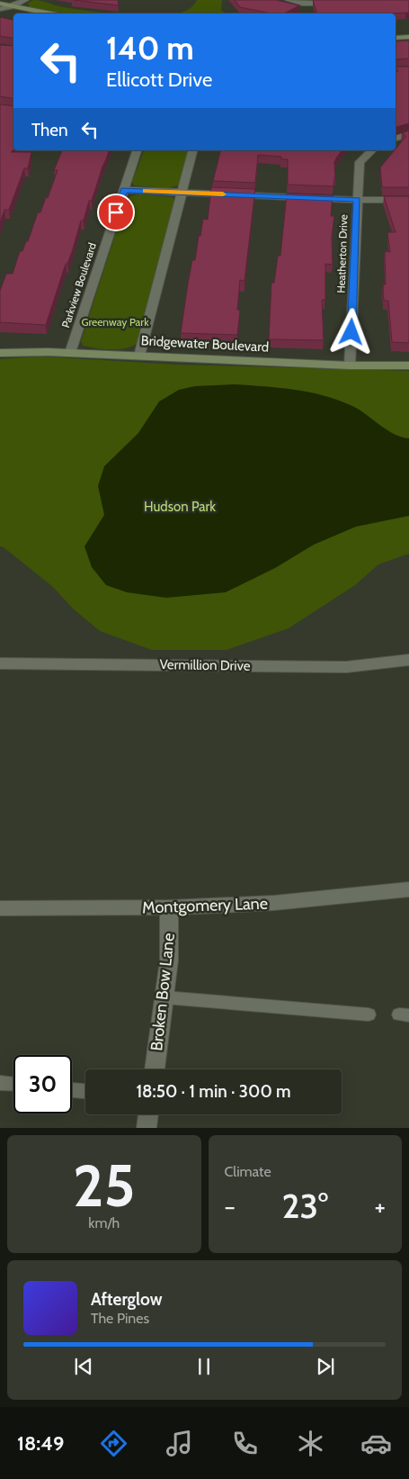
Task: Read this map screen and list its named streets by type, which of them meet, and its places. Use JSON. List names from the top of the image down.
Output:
{
  "streets": {
    "street": [
      "Heatherton Drive",
      "Parkview Boulevard",
      "Bridgewater Boulevard",
      "Vermillion Drive",
      "Montgomery Lane",
      "Broken Bow Lane"
    ]
  },
  "crossings": [
    ["Heatherton Drive", "Bridgewater Boulevard"],
    ["Parkview Boulevard", "Bridgewater Boulevard"],
    ["Montgomery Lane", "Broken Bow Lane"]
  ],
  "parks": ["Greenway Park", "Hudson Park"],
  "page": {
    "turn": ["140 m", "Ellicott Drive"],
    "then": "Then",
    "limit": "30",
    "trip": "18:50 · 1 min · 300 m",
    "tile": [
      ["25", "km/h"],
      "Climate"
    ],
    "heat": ["−", "23°", "+"],
    "song": ["Afterglow", "The Pines"],
    "tabs": "18:49"
  }
}
